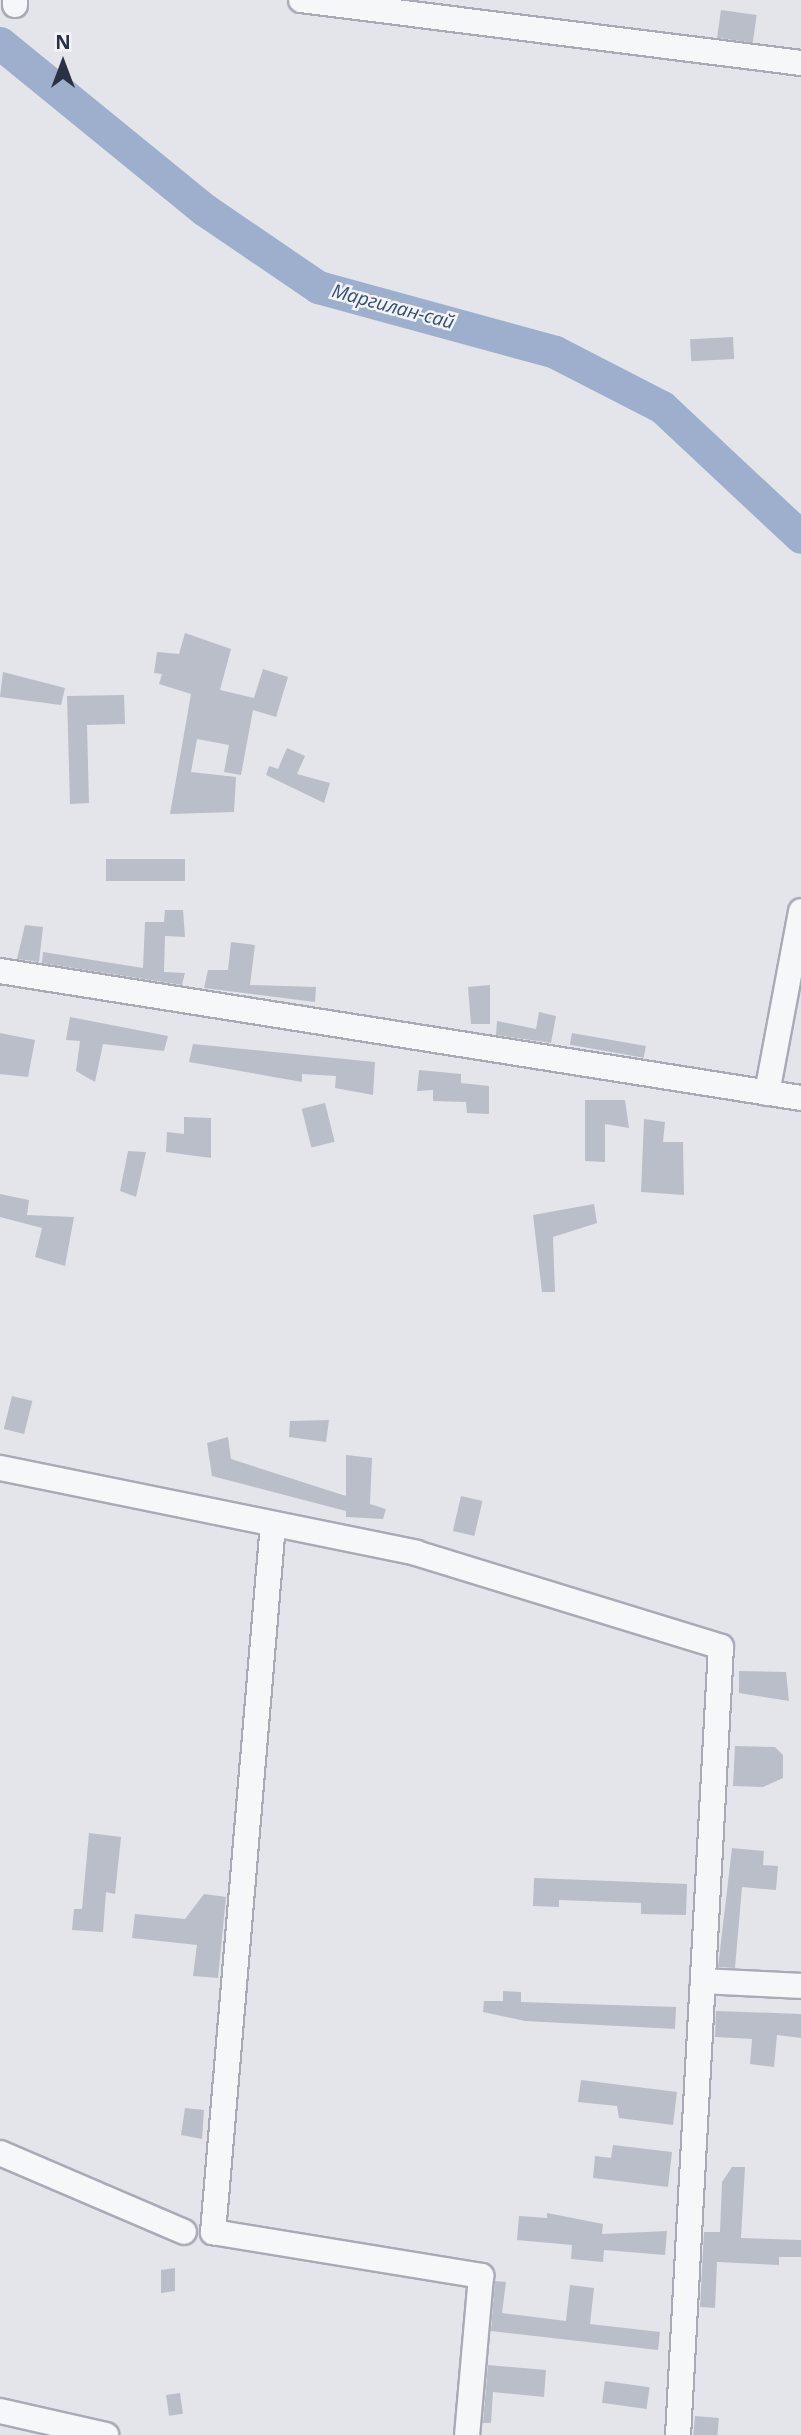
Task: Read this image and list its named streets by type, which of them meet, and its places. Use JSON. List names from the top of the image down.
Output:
{
  "water": ["Маргилан-сай"],
  "north": "top"
}
